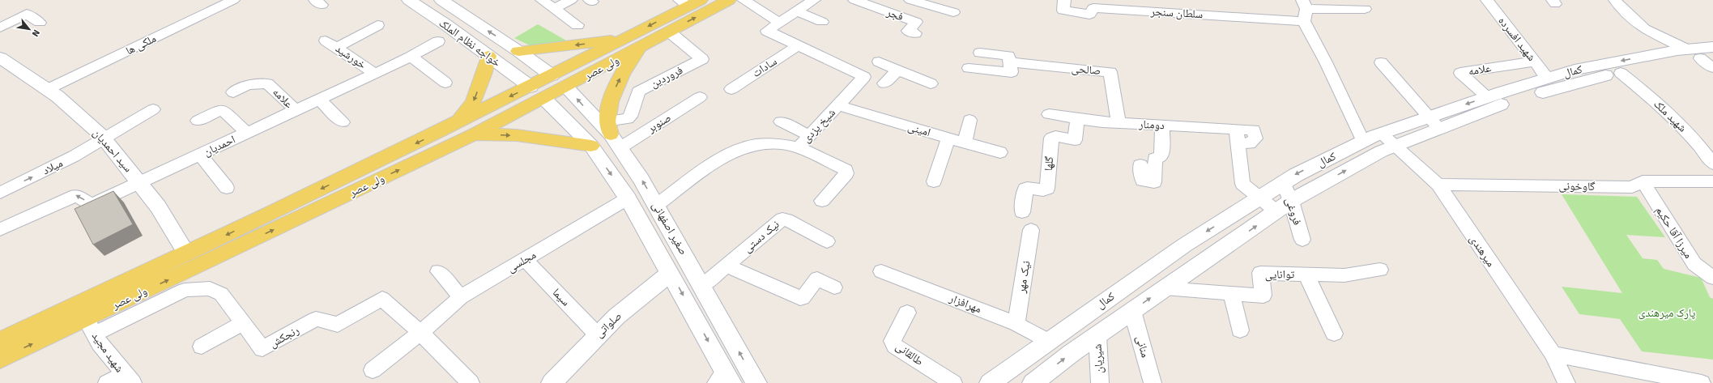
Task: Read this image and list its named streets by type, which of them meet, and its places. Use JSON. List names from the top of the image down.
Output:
{
  "streets": {
    "main road": [
      "خواجه نظام الملک",
      "ولی عصر",
      "کمال",
      "سید احمدیان",
      "صغیر اصفهانی",
      "صلواتی"
    ],
    "street": [
      "سلطان سنجر",
      "فجر",
      "شهید افسرده",
      "ملکی ها",
      "خورشید",
      "سادات",
      "صالحی",
      "علامه",
      "فروردین",
      "شهید ملک",
      "صنوبر",
      "دومنار",
      "شیخ یزدی",
      "امینی",
      "احمدیان",
      "گلها",
      "میلاد",
      "گاوخونی",
      "فروغی",
      "میرزا آقا حکیم",
      "نیک دستی",
      "میرهندی",
      "مجلسی",
      "توانایی",
      "نیک مهر",
      "سیما",
      "مهرافزار",
      "رنجکش",
      "منانی",
      "شهید مجید",
      "طالقانی",
      "شیریان"
    ]
  },
  "crossings": [
    ["شهید افسرده", "علامه"],
    ["شهید افسرده", "کمال"],
    ["خواجه نظام الملک", "ولی عصر"],
    ["ملکی ها", "سید احمدیان"],
    ["خورشید", "احمدیان"],
    ["ولی عصر", "فروردین"],
    ["ولی عصر", "سید احمدیان"],
    ["ولی عصر", "صغیر اصفهانی"],
    ["ولی عصر", "رنجکش"],
    ["ولی عصر", "شهید مجید"],
    ["صالحی", "دومنار"],
    ["علامه", "کمال"],
    ["علامه", "احمدیان"],
    ["کمال", "شهید ملک"],
    ["کمال", "فروغی"],
    ["کمال", "میرهندی"],
    ["کمال", "توانایی"],
    ["کمال", "مهرافزار"],
    ["کمال", "منانی"],
    ["کمال", "شیریان"],
    ["فروردین", "صنوبر"],
    ["فروردین", "صغیر اصفهانی"],
    ["صنوبر", "صغیر اصفهانی"],
    ["دومنار", "گلها"],
    ["شیخ یزدی", "امینی"],
    ["شیخ یزدی", "صغیر اصفهانی"],
    ["احمدیان", "سید احمدیان"],
    ["سید احمدیان", "میلاد"],
    ["گاوخونی", "میرزا آقا حکیم"],
    ["گاوخونی", "میرهندی"],
    ["صغیر اصفهانی", "نیک دستی"],
    ["صغیر اصفهانی", "مجلسی"],
    ["صغیر اصفهانی", "صلواتی"],
    ["مجلسی", "سیما"],
    ["مجلسی", "رنجکش"],
    ["نیک مهر", "مهرافزار"],
    ["سیما", "صلواتی"],
    ["رنجکش", "شهید مجید"]
  ],
  "one_way": ["میلاد"],
  "parks": ["پارک میرهندی"],
  "north": "bottom right"
}
